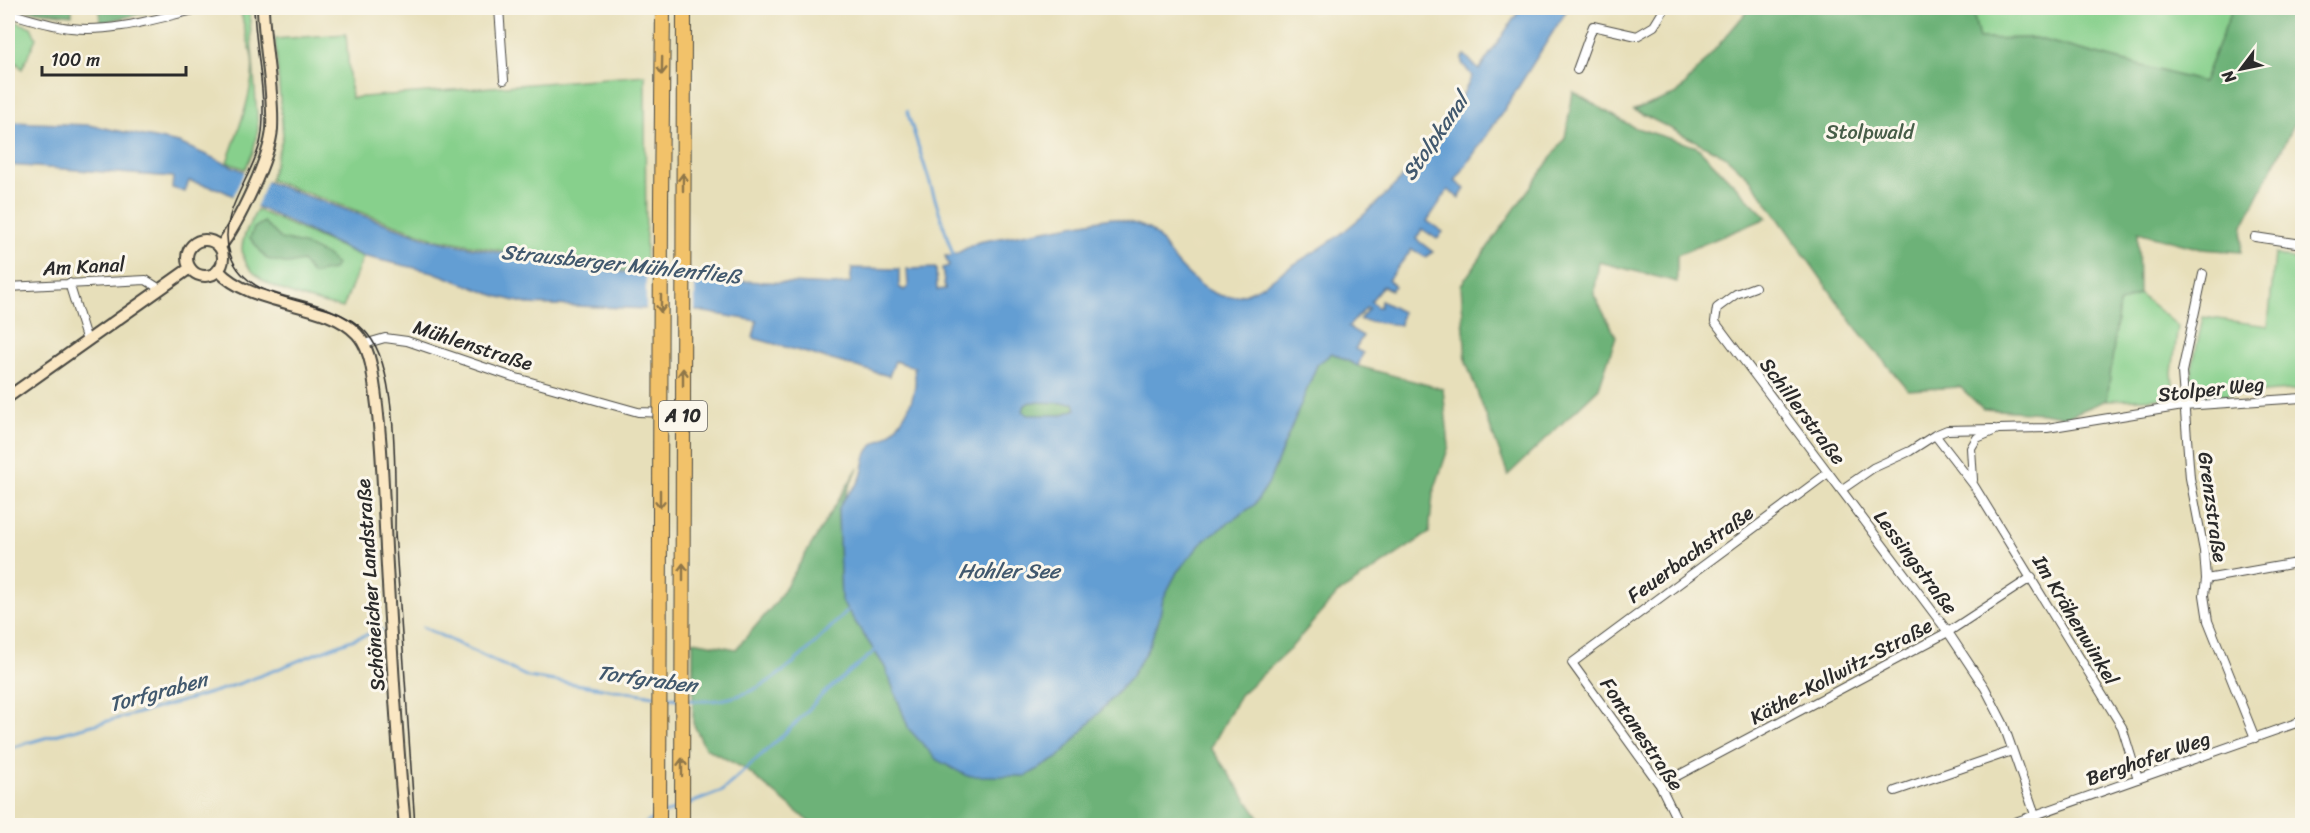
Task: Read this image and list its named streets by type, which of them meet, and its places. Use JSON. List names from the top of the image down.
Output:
{
  "streets": {
    "highway": ["A 10"],
    "main road": ["Schöneicher Landstraße"],
    "street": [
      "Am Kanal",
      "Mühlenstraße",
      "Stolper Weg",
      "Schillerstraße",
      "Grenzstraße",
      "Feuerbachstraße",
      "Lessingstraße",
      "Im Krähenwinkel",
      "Käthe-Kollwitz-Straße",
      "Fontanestraße",
      "Berghofer Weg"
    ]
  },
  "crossings": [
    ["Mühlenstraße", "Schöneicher Landstraße"],
    ["Stolper Weg", "Grenzstraße"],
    ["Stolper Weg", "Im Krähenwinkel"],
    ["Schillerstraße", "Feuerbachstraße"],
    ["Schillerstraße", "Lessingstraße"],
    ["Schillerstraße", "Im Krähenwinkel"],
    ["Grenzstraße", "Berghofer Weg"],
    ["Feuerbachstraße", "Fontanestraße"],
    ["Lessingstraße", "Käthe-Kollwitz-Straße"],
    ["Lessingstraße", "Berghofer Weg"],
    ["Im Krähenwinkel", "Käthe-Kollwitz-Straße"],
    ["Im Krähenwinkel", "Berghofer Weg"],
    ["Käthe-Kollwitz-Straße", "Fontanestraße"]
  ],
  "water": [
    "Stolpkanal",
    "Strausberger Mühlenfließ",
    "Hohler See",
    "Torfgraben"
  ],
  "parks": ["Stolpwald"],
  "scale_bar": "100 m",
  "north": "bottom left"
}
